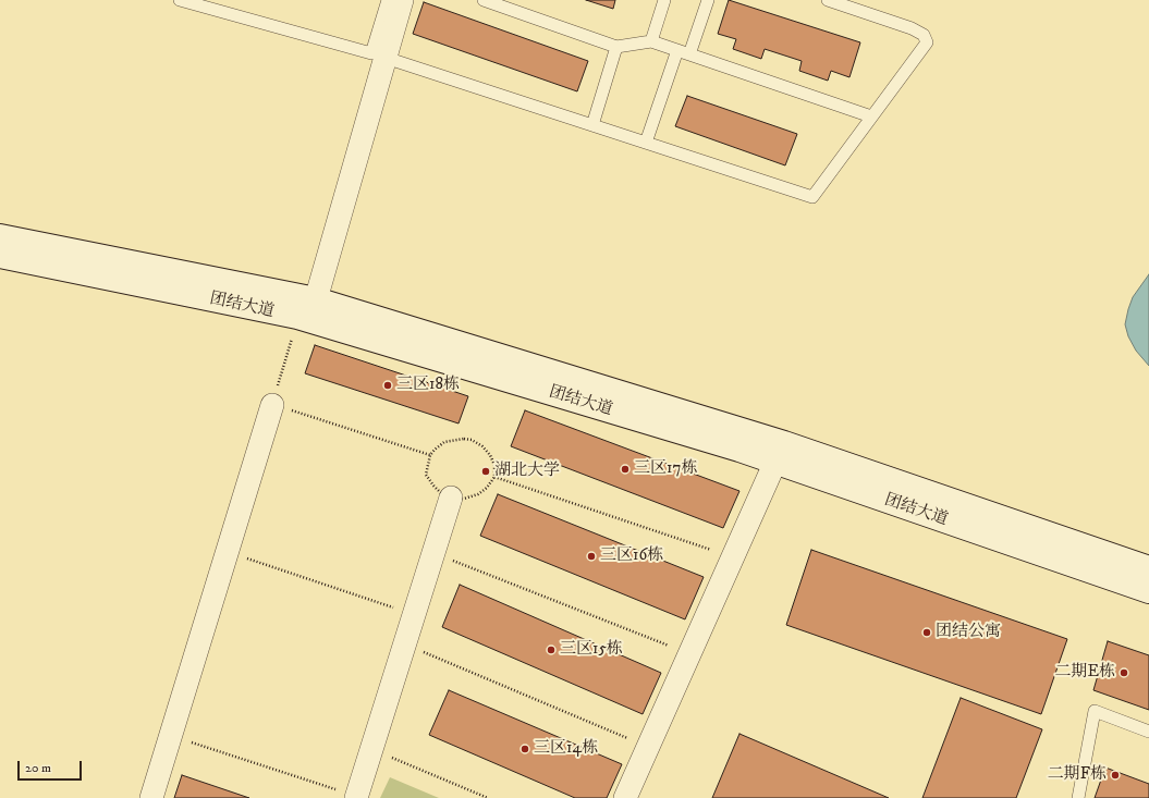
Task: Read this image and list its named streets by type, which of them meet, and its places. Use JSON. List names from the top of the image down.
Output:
{
  "streets": {
    "main road": ["团结大道"]
  },
  "places": [
    "三区18栋",
    "三区17栋",
    "湖北大学",
    "三区16栋",
    "团结公寓",
    "三区15栋",
    "二期E栋",
    "三区14栋",
    "二期F栋"
  ],
  "scale_bar": "20 m"
}
